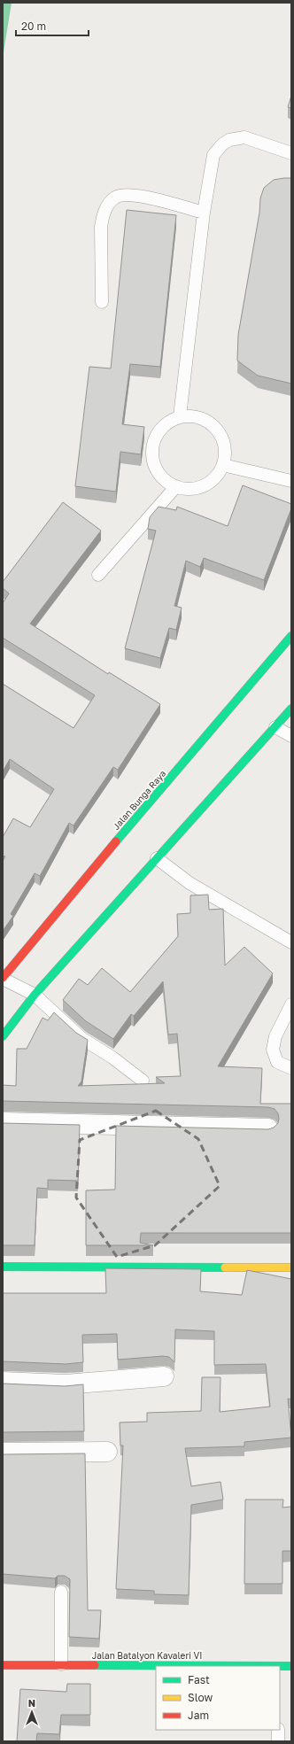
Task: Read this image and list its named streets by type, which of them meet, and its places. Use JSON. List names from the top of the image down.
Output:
{
  "streets": {
    "main road": ["Jalan Bunga Raya", "Jalan Batalyon Kavaleri VI"]
  },
  "legend": ["Fast", "Slow", "Jam"],
  "scale_bar": "20 m",
  "north": "top"
}
